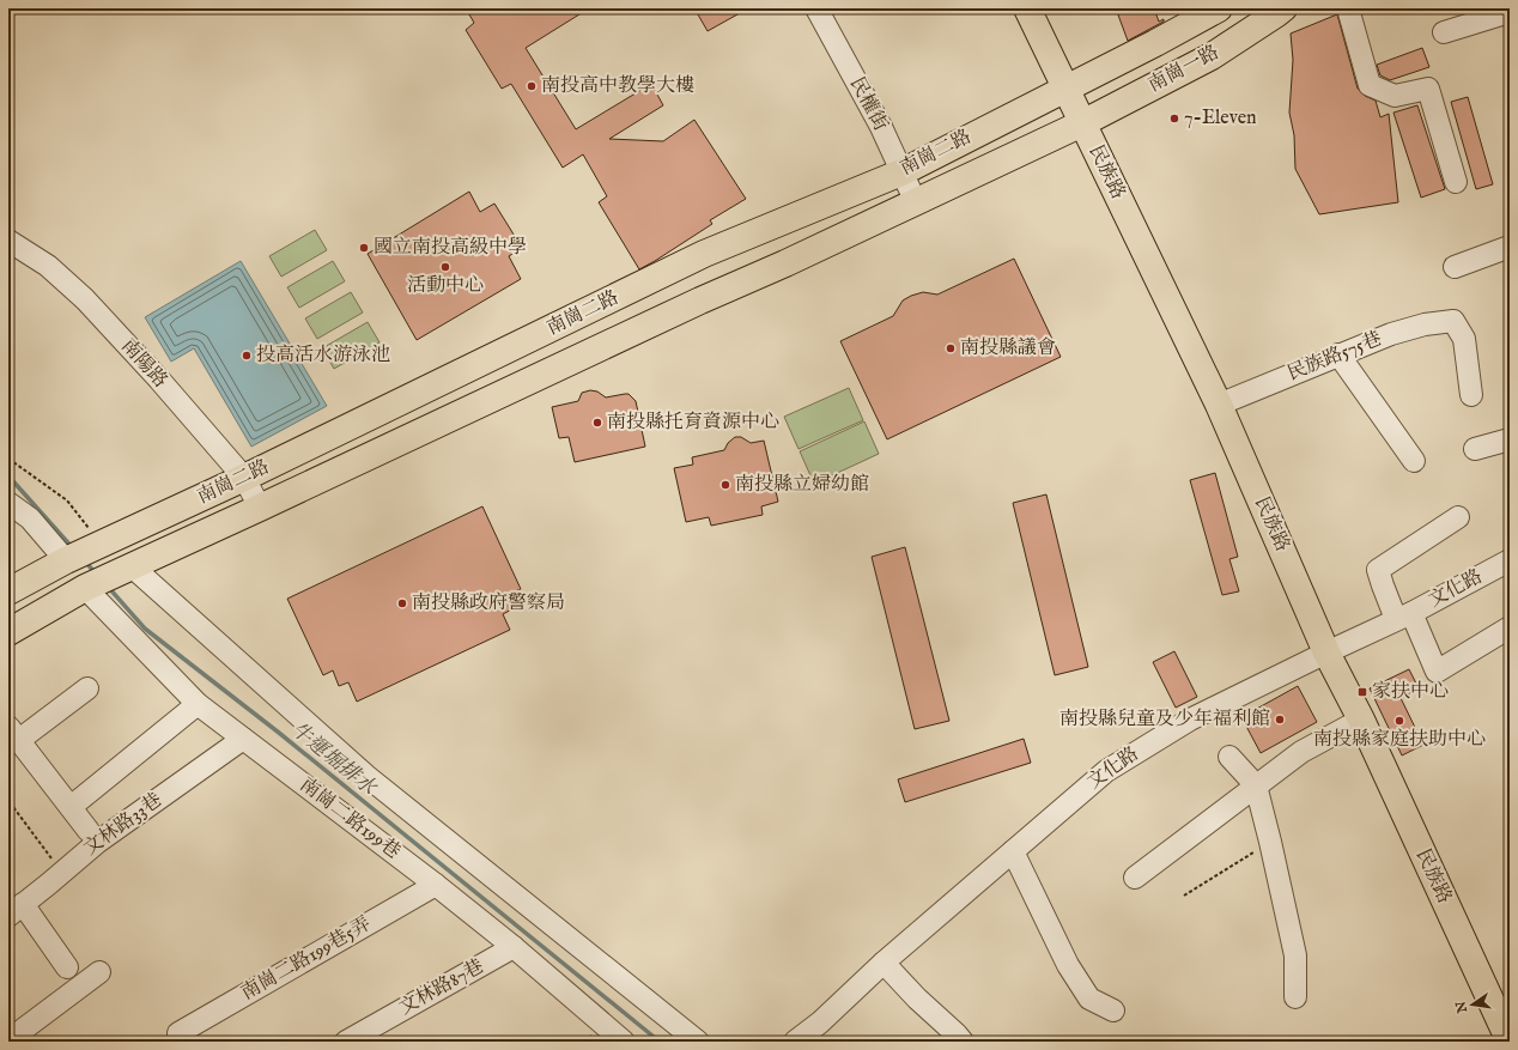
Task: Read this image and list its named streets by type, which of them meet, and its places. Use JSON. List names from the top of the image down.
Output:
{
  "streets": {
    "main road": ["南崗一路", "南崗二路", "民族路"],
    "street": [
      "民權街",
      "民族路575巷",
      "南陽路",
      "文化路",
      "南崗二路199巷",
      "文林路33巷",
      "南崗二路199巷5弄",
      "文林路87巷"
    ]
  },
  "crossings": [
    ["南崗一路", "南崗二路"],
    ["南崗一路", "民族路"],
    ["民權街", "南崗二路"],
    ["南崗二路", "民族路"],
    ["南崗二路", "南陽路"],
    ["南崗二路", "南崗二路199巷"],
    ["民族路", "民族路575巷"],
    ["民族路", "文化路"],
    ["南崗二路199巷", "文林路33巷"],
    ["南崗二路199巷", "南崗二路199巷5弄"],
    ["南崗二路199巷", "文林路87巷"]
  ],
  "water": ["牛運堀排水"],
  "places": {
    "other": [
      "南投高中教學大樓",
      "7-Eleven",
      "國立南投高級中學",
      "活動中心",
      "南投縣議會",
      "投高活水游泳池",
      "南投縣托育資源中心",
      "南投縣立婦幼館",
      "南投縣政府警察局",
      "南投縣兒童及少年福利館",
      "南投縣家庭扶助中心"
    ],
    "transit": ["家扶中心"]
  },
  "north": "left"
}
